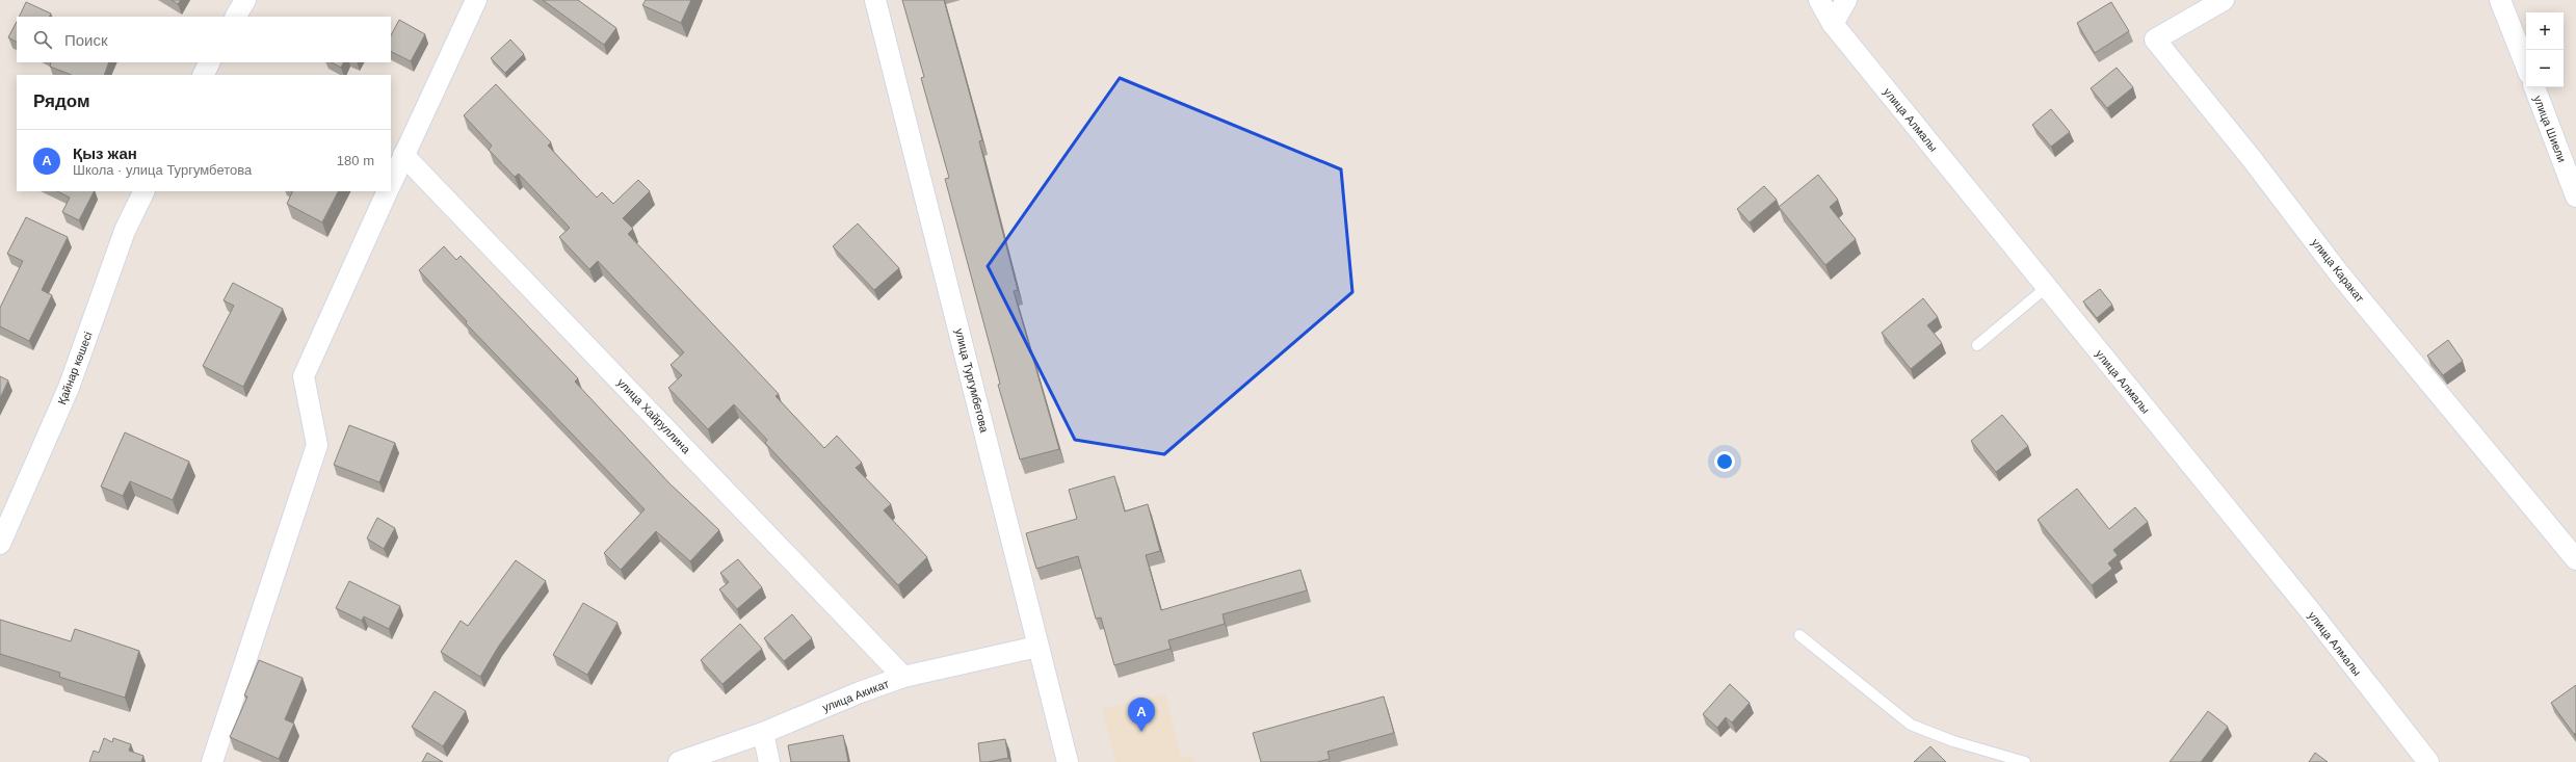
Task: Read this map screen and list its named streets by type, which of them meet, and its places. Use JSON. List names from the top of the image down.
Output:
{
  "streets": {
    "street": [
      "улица Алмалы",
      "улица Шиели",
      "улица Каракат",
      "Қайнар көшесі",
      "улица Тургумбетова",
      "улица Хайруллина",
      "улица Акикат"
    ]
  },
  "crossings": [
    ["улица Тургумбетова", "улица Акикат"],
    ["улица Хайруллина", "улица Акикат"]
  ],
  "page": {
    "map_buttons": ["+", "−"],
    "search": "Поиск",
    "heading": "Рядом",
    "list": [
      {
        "mark": "A",
        "name": "Қыз жан",
        "note": "Школа · улица Тургумбетова",
        "value": "180 m"
      }
    ],
    "pins": "A"
  }
}
